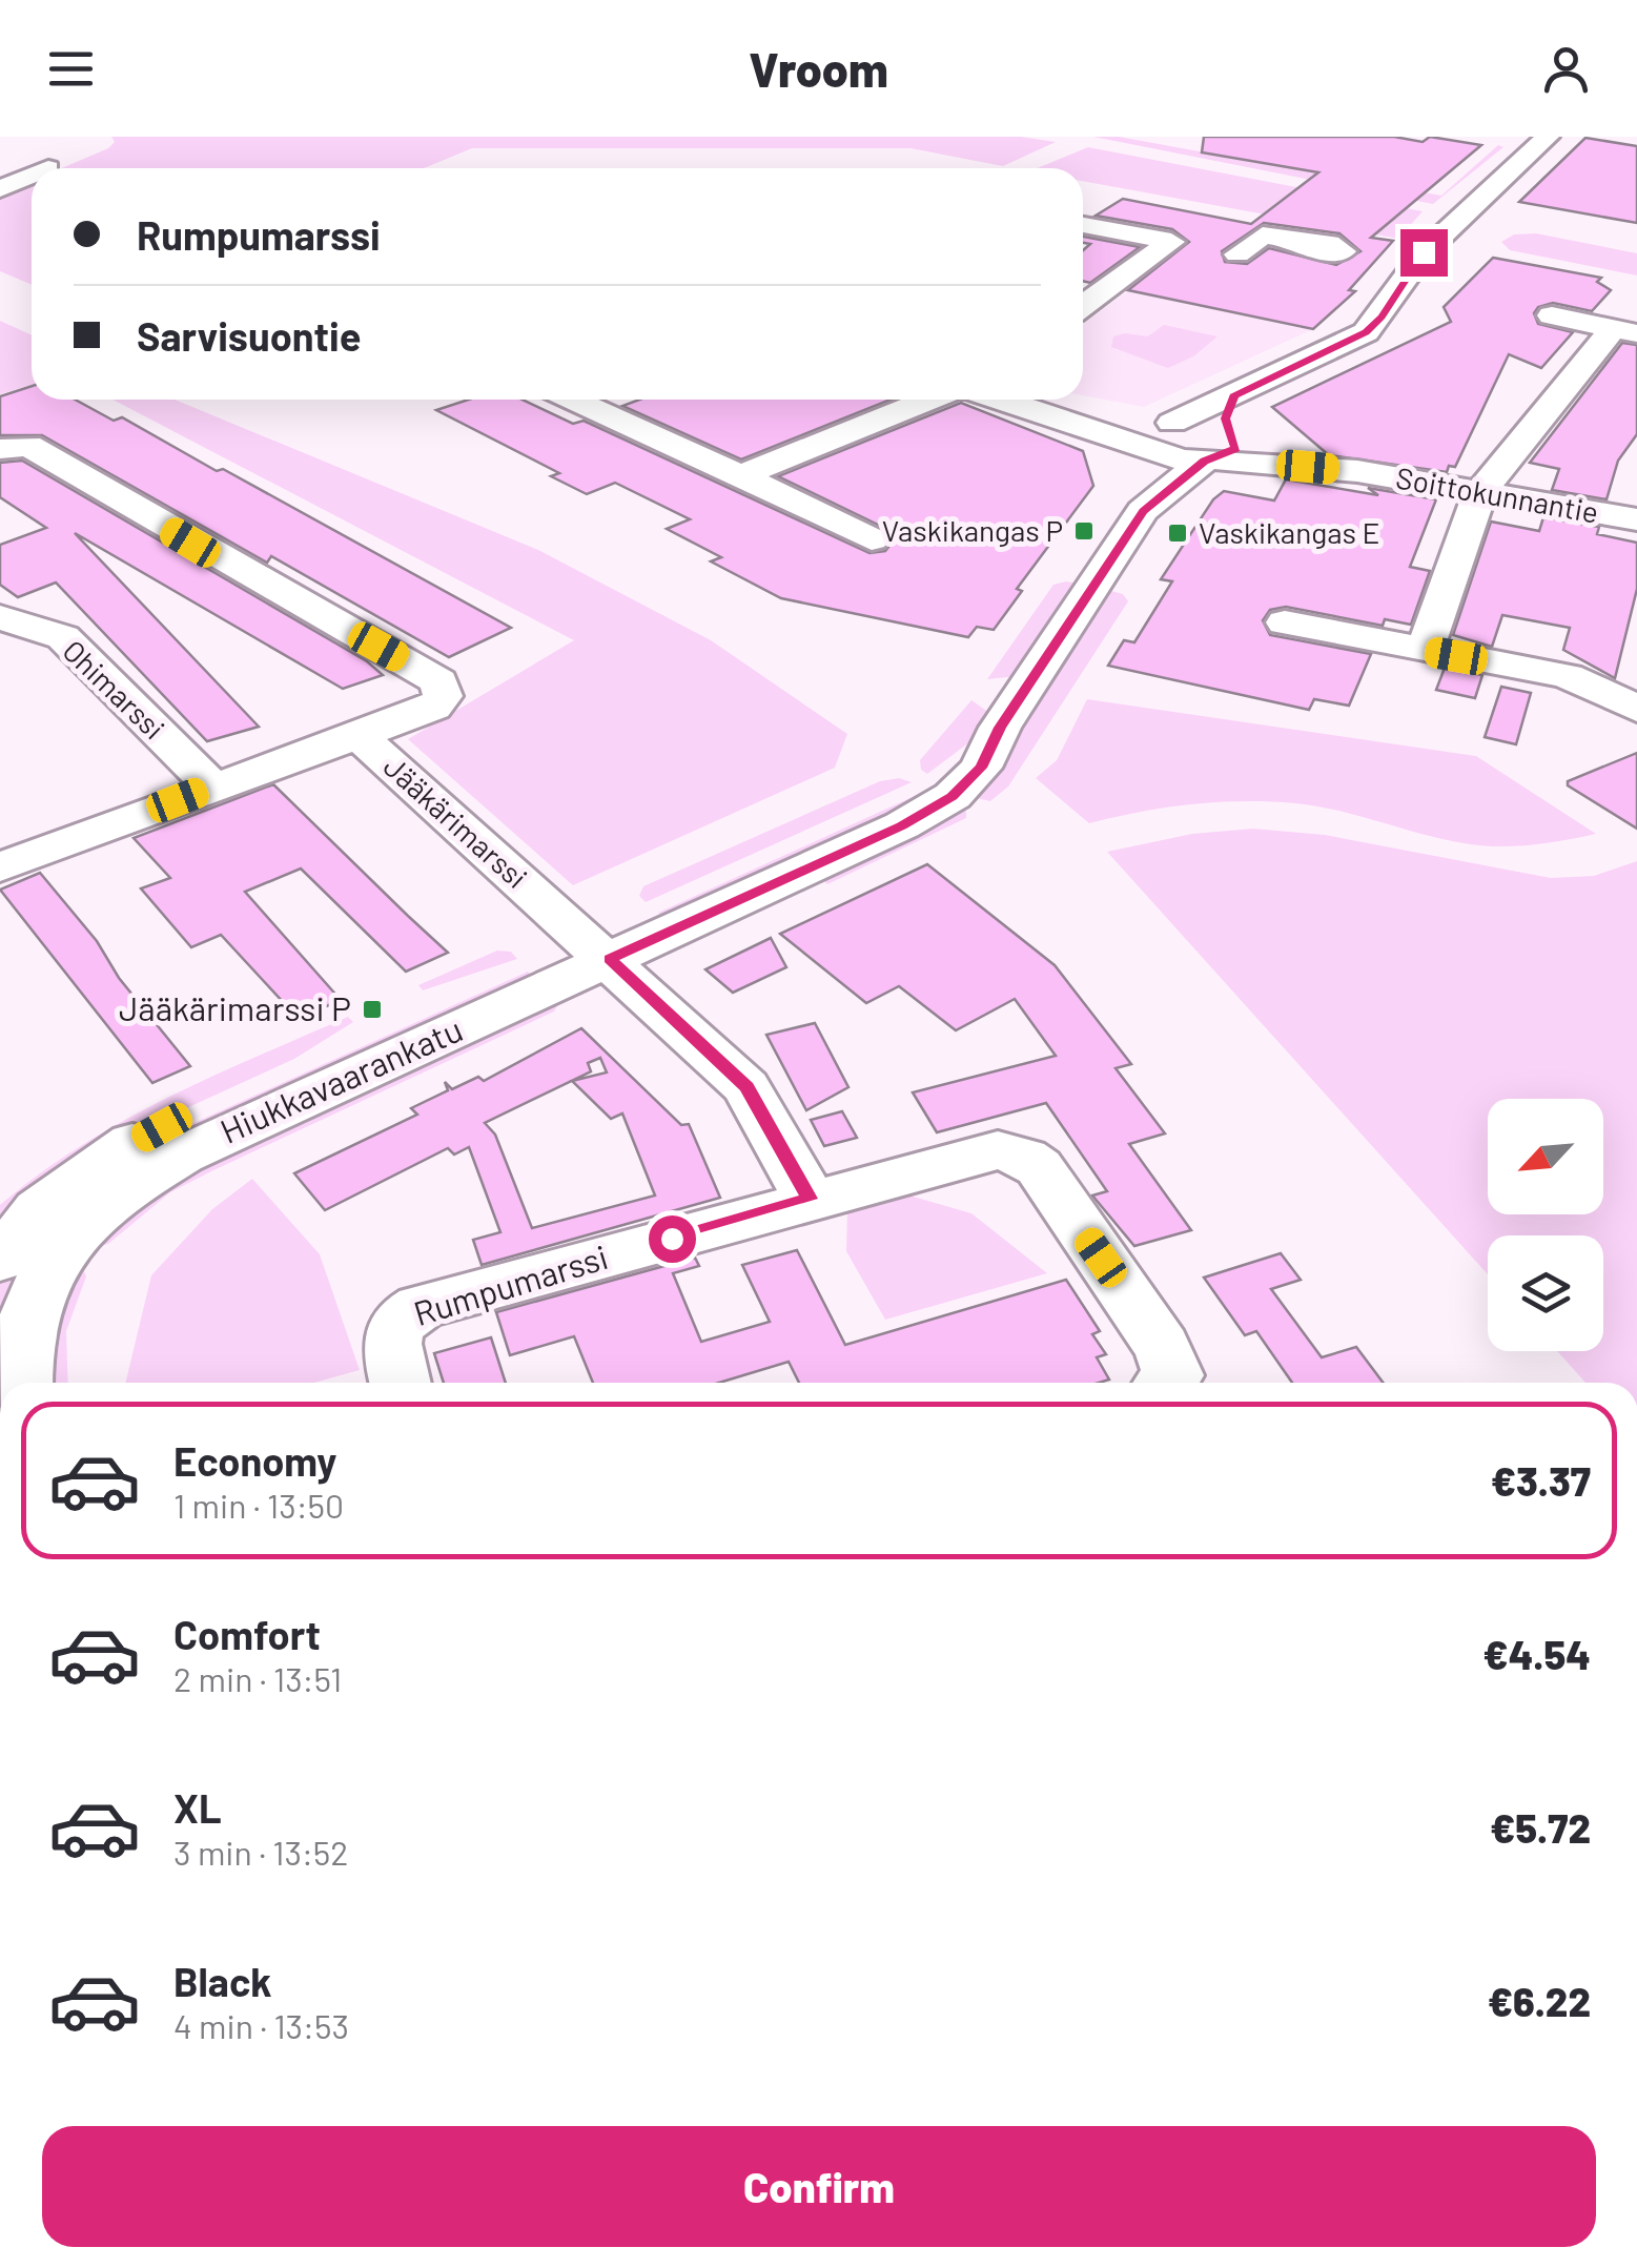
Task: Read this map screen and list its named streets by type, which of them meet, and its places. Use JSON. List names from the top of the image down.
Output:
{
  "streets": {
    "street": [
      "Soittokunnantie",
      "Ohimarssi",
      "Jääkärimarssi",
      "Hiukkavaarankatu",
      "Rumpumarssi"
    ]
  },
  "crossings": [
    ["Soittokunnantie", "Hiukkavaarankatu"],
    ["Jääkärimarssi", "Hiukkavaarankatu"],
    ["Jääkärimarssi", "Rumpumarssi"]
  ],
  "places": {
    "transit": ["Vaskikangas P", "Vaskikangas E", "Jääkärimarssi P"]
  },
  "north": "bottom left",
  "page": {
    "header": "Vroom",
    "banner": ["Rumpumarssi", "Sarvisuontie"],
    "list": [
      {
        "name": "Economy",
        "note": "1 min · 13:50",
        "value": "€3.37"
      },
      {
        "name": "Comfort",
        "note": "2 min · 13:51",
        "value": "€4.54"
      },
      {
        "name": "XL",
        "note": "3 min · 13:52",
        "value": "€5.72"
      },
      {
        "name": "Black",
        "note": "4 min · 13:53",
        "value": "€6.22"
      }
    ],
    "buttons": "Confirm"
  }
}
